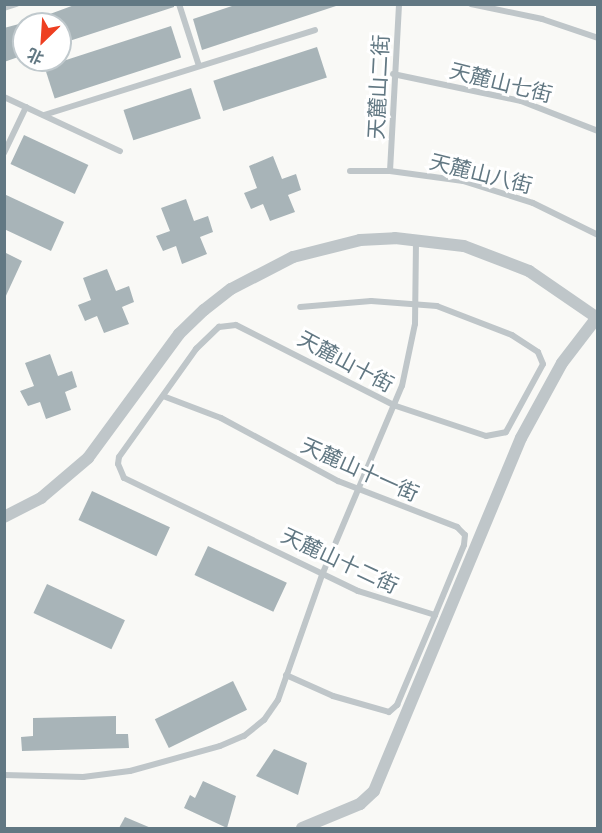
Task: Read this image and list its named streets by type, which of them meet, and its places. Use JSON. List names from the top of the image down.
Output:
{
  "streets": {
    "lane": [
      "天麓山七街",
      "天麓山二街",
      "天麓山八街",
      "天麓山十街",
      "天麓山十一街",
      "天麓山十二街"
    ]
  },
  "crossings": [
    ["天麓山七街", "天麓山二街"],
    ["天麓山二街", "天麓山八街"],
    ["天麓山十街", "天麓山十一街"],
    ["天麓山十街", "天麓山十二街"],
    ["天麓山十一街", "天麓山十二街"]
  ],
  "north": "bottom left"
}
